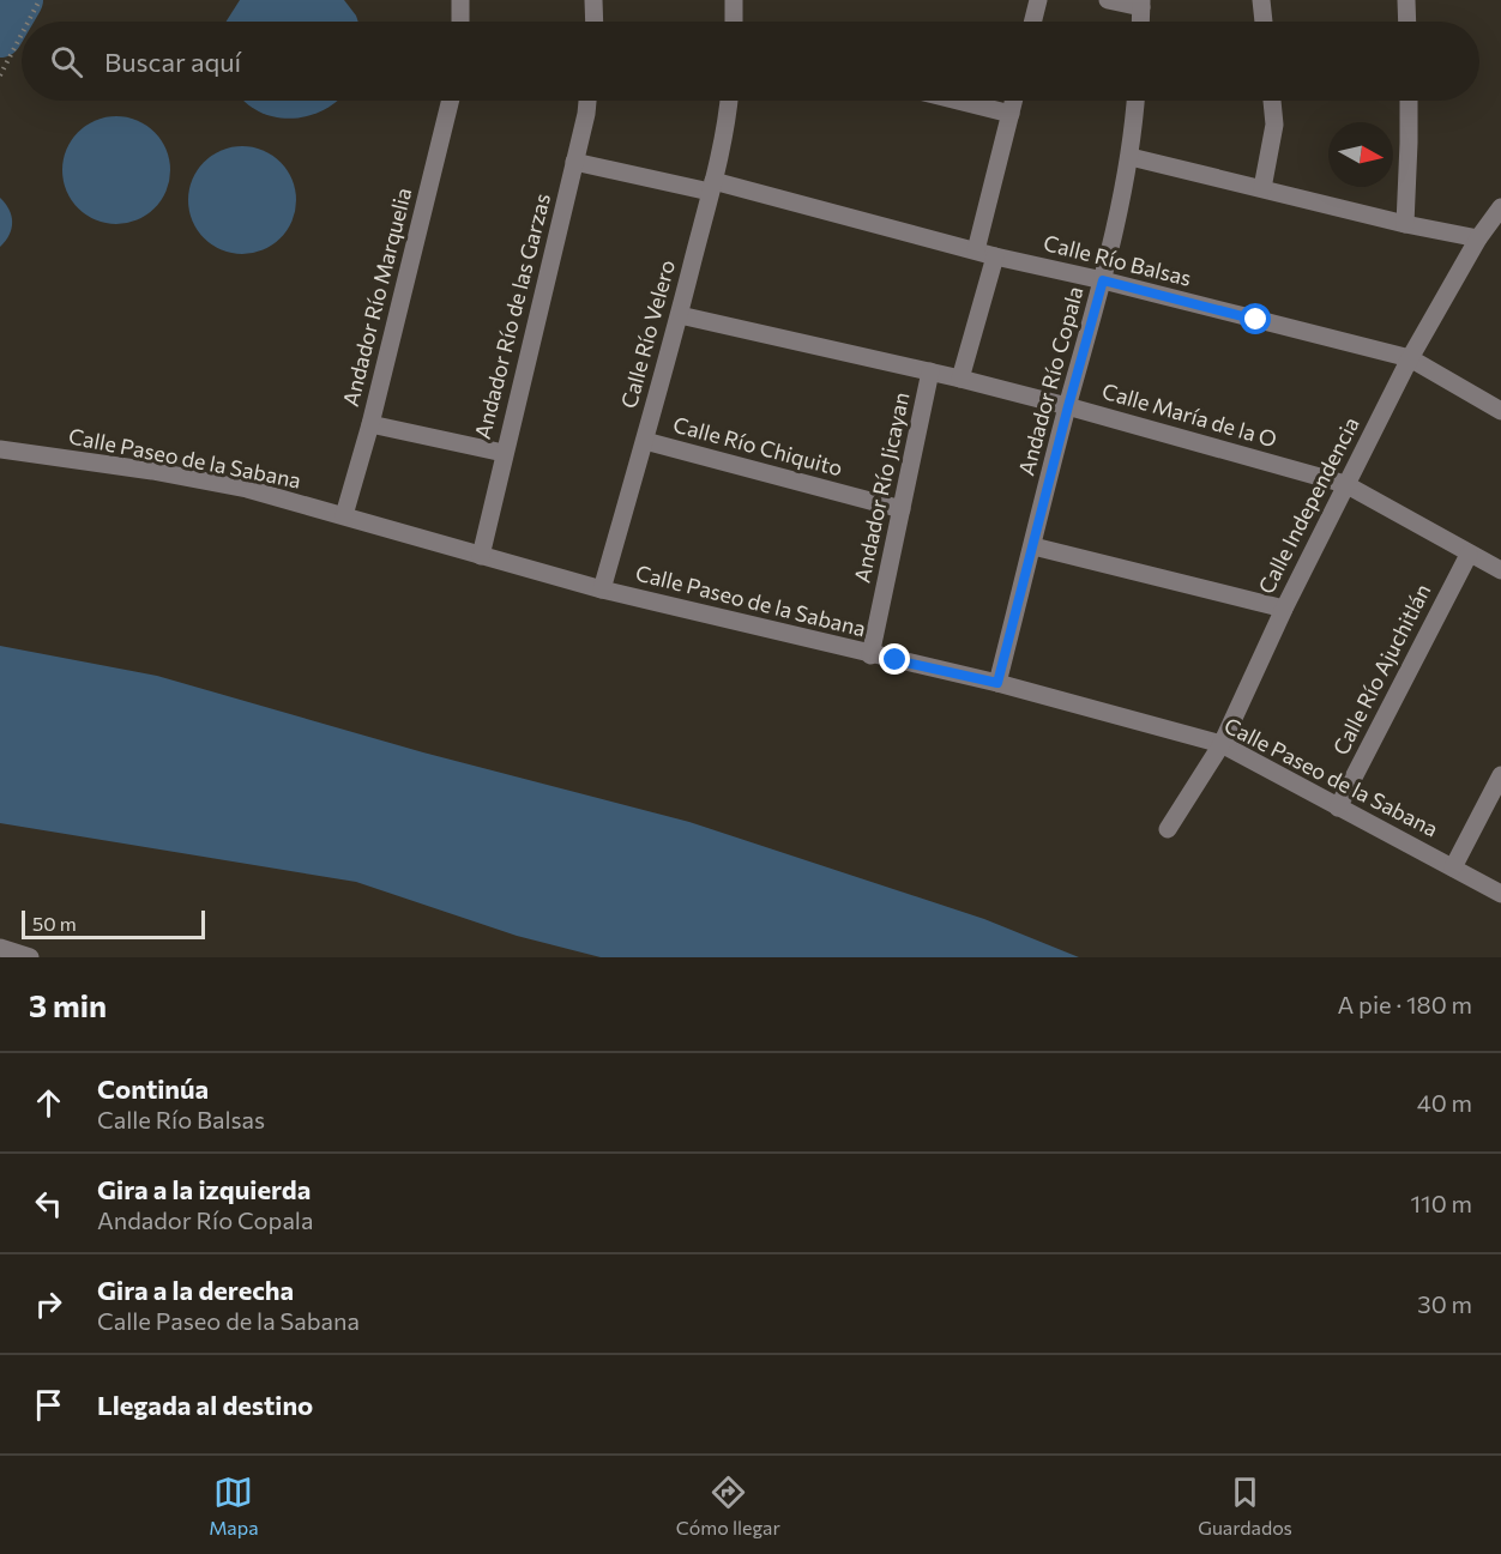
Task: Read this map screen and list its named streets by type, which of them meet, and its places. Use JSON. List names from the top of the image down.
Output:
{
  "streets": {
    "street": [
      "Calle Río Balsas",
      "Andador Río Marquelia",
      "Andador Río de las Garzas",
      "Calle Río Velero",
      "Andador Río Copala",
      "Calle María de la O",
      "Calle Río Chiquito",
      "Calle Paseo de la Sabana",
      "Andador Río Jicayan",
      "Calle Independencia",
      "Calle Río Ajuchitlán"
    ]
  },
  "crossings": [
    ["Calle Río Balsas", "Andador Río de las Garzas"],
    ["Calle Río Balsas", "Calle Río Velero"],
    ["Calle Río Balsas", "Andador Río Copala"],
    ["Calle Río Balsas", "Calle Independencia"],
    ["Andador Río Marquelia", "Calle Paseo de la Sabana"],
    ["Andador Río de las Garzas", "Calle Paseo de la Sabana"],
    ["Calle Río Velero", "Calle María de la O"],
    ["Calle Río Velero", "Calle Río Chiquito"],
    ["Calle Río Velero", "Calle Paseo de la Sabana"],
    ["Andador Río Copala", "Calle María de la O"],
    ["Andador Río Copala", "Calle Paseo de la Sabana"],
    ["Calle María de la O", "Andador Río Jicayan"],
    ["Calle María de la O", "Calle Independencia"],
    ["Calle María de la O", "Calle Río Ajuchitlán"],
    ["Calle Río Chiquito", "Andador Río Jicayan"],
    ["Calle Paseo de la Sabana", "Andador Río Jicayan"],
    ["Calle Paseo de la Sabana", "Calle Independencia"],
    ["Calle Paseo de la Sabana", "Calle Río Ajuchitlán"]
  ],
  "scale_bar": "50 m",
  "north": "right",
  "page": {
    "search": "Buscar aquí",
    "scale": "50 m",
    "heading": ["3 min", "A pie · 180 m"],
    "list": [
      ["Continúa", "Calle Río Balsas", "40 m"],
      ["Gira a la izquierda", "Andador Río Copala", "110 m"],
      ["Gira a la derecha", "Calle Paseo de la Sabana", "30 m"],
      "Llegada al destino"
    ],
    "nav": ["Mapa", "Cómo llegar", "Guardados"]
  }
}
